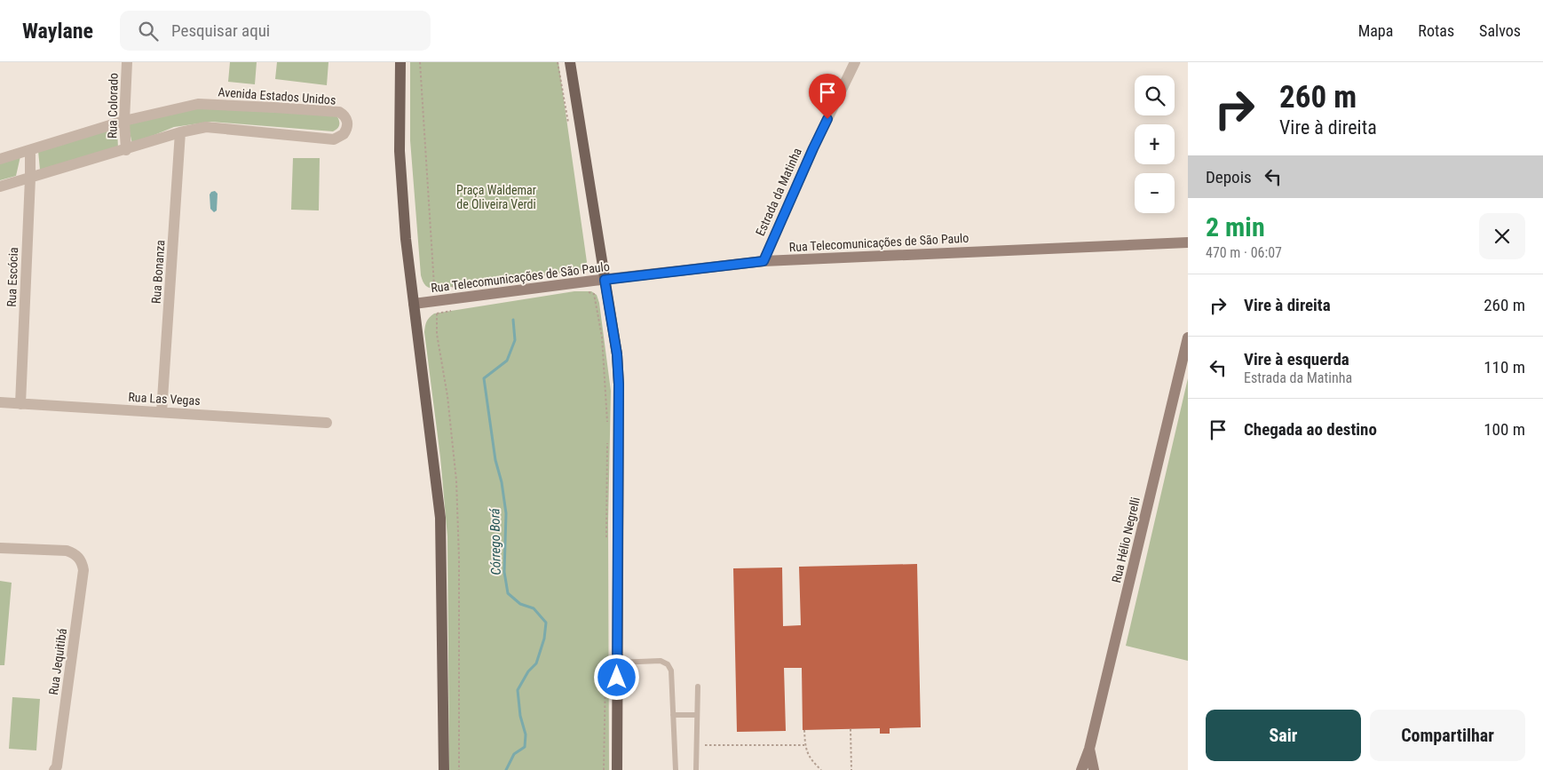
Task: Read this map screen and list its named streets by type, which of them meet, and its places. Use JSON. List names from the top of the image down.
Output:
{
  "streets": {
    "street": [
      "Avenida Estados Unidos",
      "Rua Colorado",
      "Estrada da Matinha",
      "Rua Telecomunicações de São Paulo",
      "Rua Bonanza",
      "Rua Escócia",
      "Rua Las Vegas",
      "Rua Hélio Negrelli",
      "Rua Jequitibá"
    ]
  },
  "crossings": [
    ["Avenida Estados Unidos", "Rua Colorado"],
    ["Avenida Estados Unidos", "Rua Bonanza"],
    ["Avenida Estados Unidos", "Rua Escócia"],
    ["Estrada da Matinha", "Rua Telecomunicações de São Paulo"],
    ["Rua Bonanza", "Rua Las Vegas"],
    ["Rua Escócia", "Rua Las Vegas"]
  ],
  "water": ["Córrego Borá"],
  "parks": ["Praça Waldemar de Oliveira Verdi"],
  "page": {
    "header": "Waylane",
    "search": "Pesquisar aqui",
    "nav": ["Mapa", "Rotas", "Salvos"],
    "turn": ["260 m", "Vire à direita"],
    "map_buttons": ["+", "−"],
    "then": "Depois",
    "heading": ["2 min", "470 m · 06:07"],
    "list": [
      {
        "name": "Vire à direita",
        "value": "260 m"
      },
      {
        "name": "Vire à esquerda",
        "note": "Estrada da Matinha",
        "value": "110 m"
      },
      {
        "name": "Chegada ao destino",
        "value": "100 m"
      }
    ],
    "buttons": ["Sair", "Compartilhar"]
  }
}
